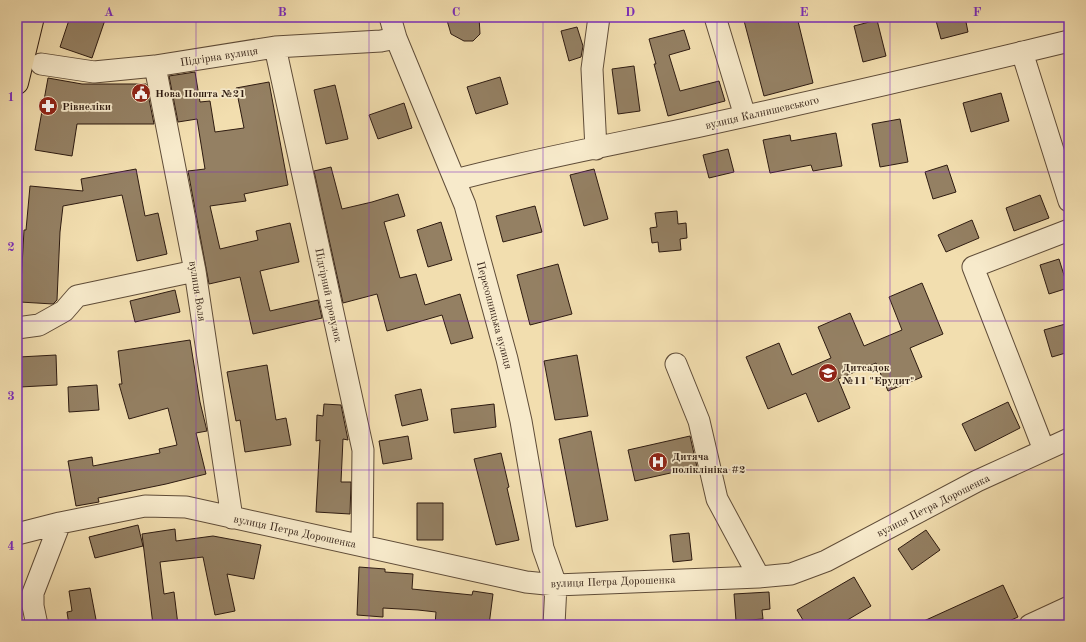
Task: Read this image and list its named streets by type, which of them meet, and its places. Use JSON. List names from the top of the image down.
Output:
{
  "streets": {
    "street": [
      "Підгірна вулиця",
      "вулиця Калнишевського",
      "вулиця Воля",
      "Підгірний провулок",
      "Пересопницька вулиця",
      "вулиця Петра Дорошенка"
    ]
  },
  "crossings": [
    ["Підгірна вулиця", "вулиця Воля"],
    ["Підгірна вулиця", "Підгірний провулок"],
    ["Підгірна вулиця", "Пересопницька вулиця"],
    ["вулиця Калнишевського", "Пересопницька вулиця"],
    ["вулиця Воля", "вулиця Петра Дорошенка"],
    ["Підгірний провулок", "вулиця Петра Дорошенка"],
    ["Пересопницька вулиця", "вулиця Петра Дорошенка"]
  ],
  "places": {
    "public building": ["Нова Пошта №21"],
    "pharmacy": ["Рівнеліки"],
    "school or university": ["Дитсадок №11 \"Ерудит\""],
    "hospital": ["Дитяча поліклініка #2"]
  },
  "grid": {
    "columns": [
      "A",
      "B",
      "C",
      "D",
      "E",
      "F"
    ],
    "rows": [
      "1",
      "2",
      "3",
      "4"
    ]
  }
}
